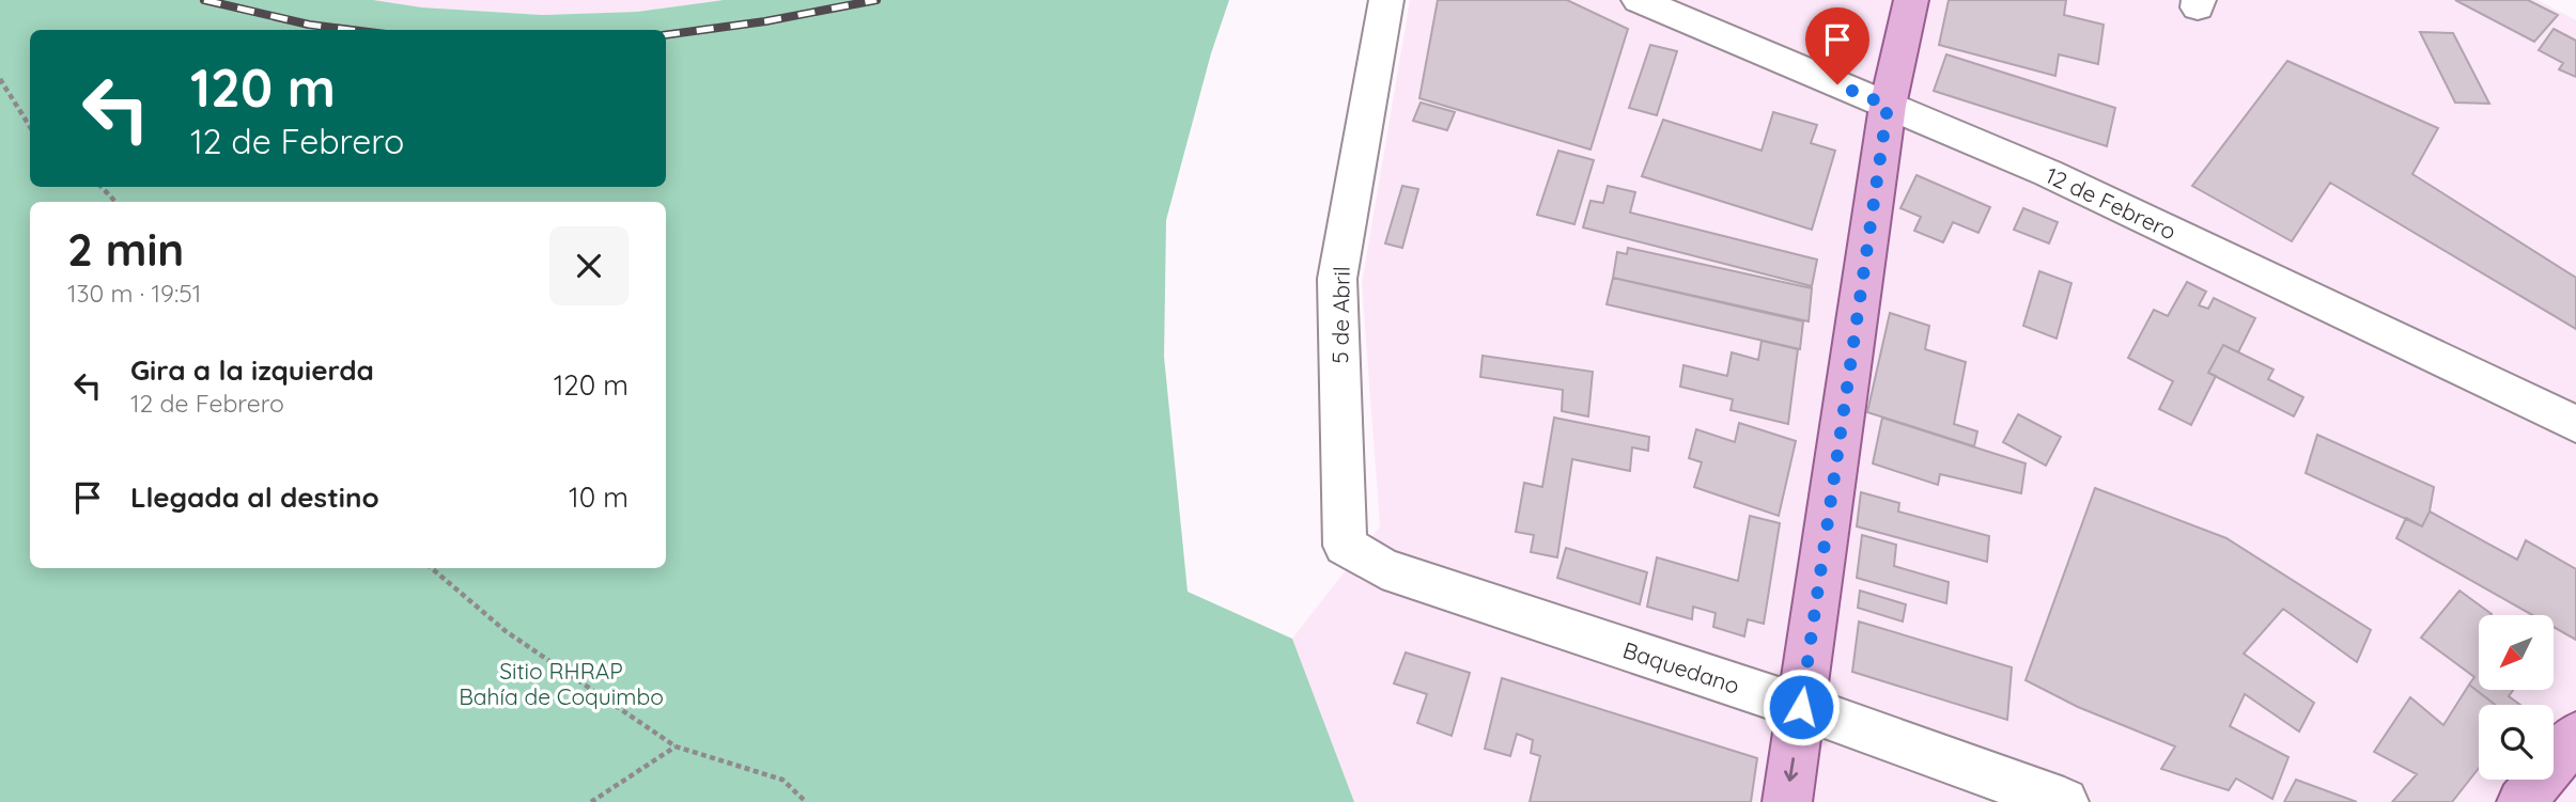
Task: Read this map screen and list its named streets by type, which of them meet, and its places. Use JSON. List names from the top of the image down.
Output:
{
  "streets": {
    "street": ["12 de Febrero", "5 de Abril", "Baquedano"]
  },
  "crossings": [
    ["5 de Abril", "Baquedano"]
  ],
  "parks": ["Sitio RHRAP Bahía de Coquimbo"],
  "north": "bottom left",
  "page": {
    "turn": ["120 m", "12 de Febrero"],
    "heading": ["2 min", "130 m · 19:51"],
    "list": [
      {
        "name": "Gira a la izquierda",
        "note": "12 de Febrero",
        "value": "120 m"
      },
      {
        "name": "Llegada al destino",
        "value": "10 m"
      }
    ]
  }
}
